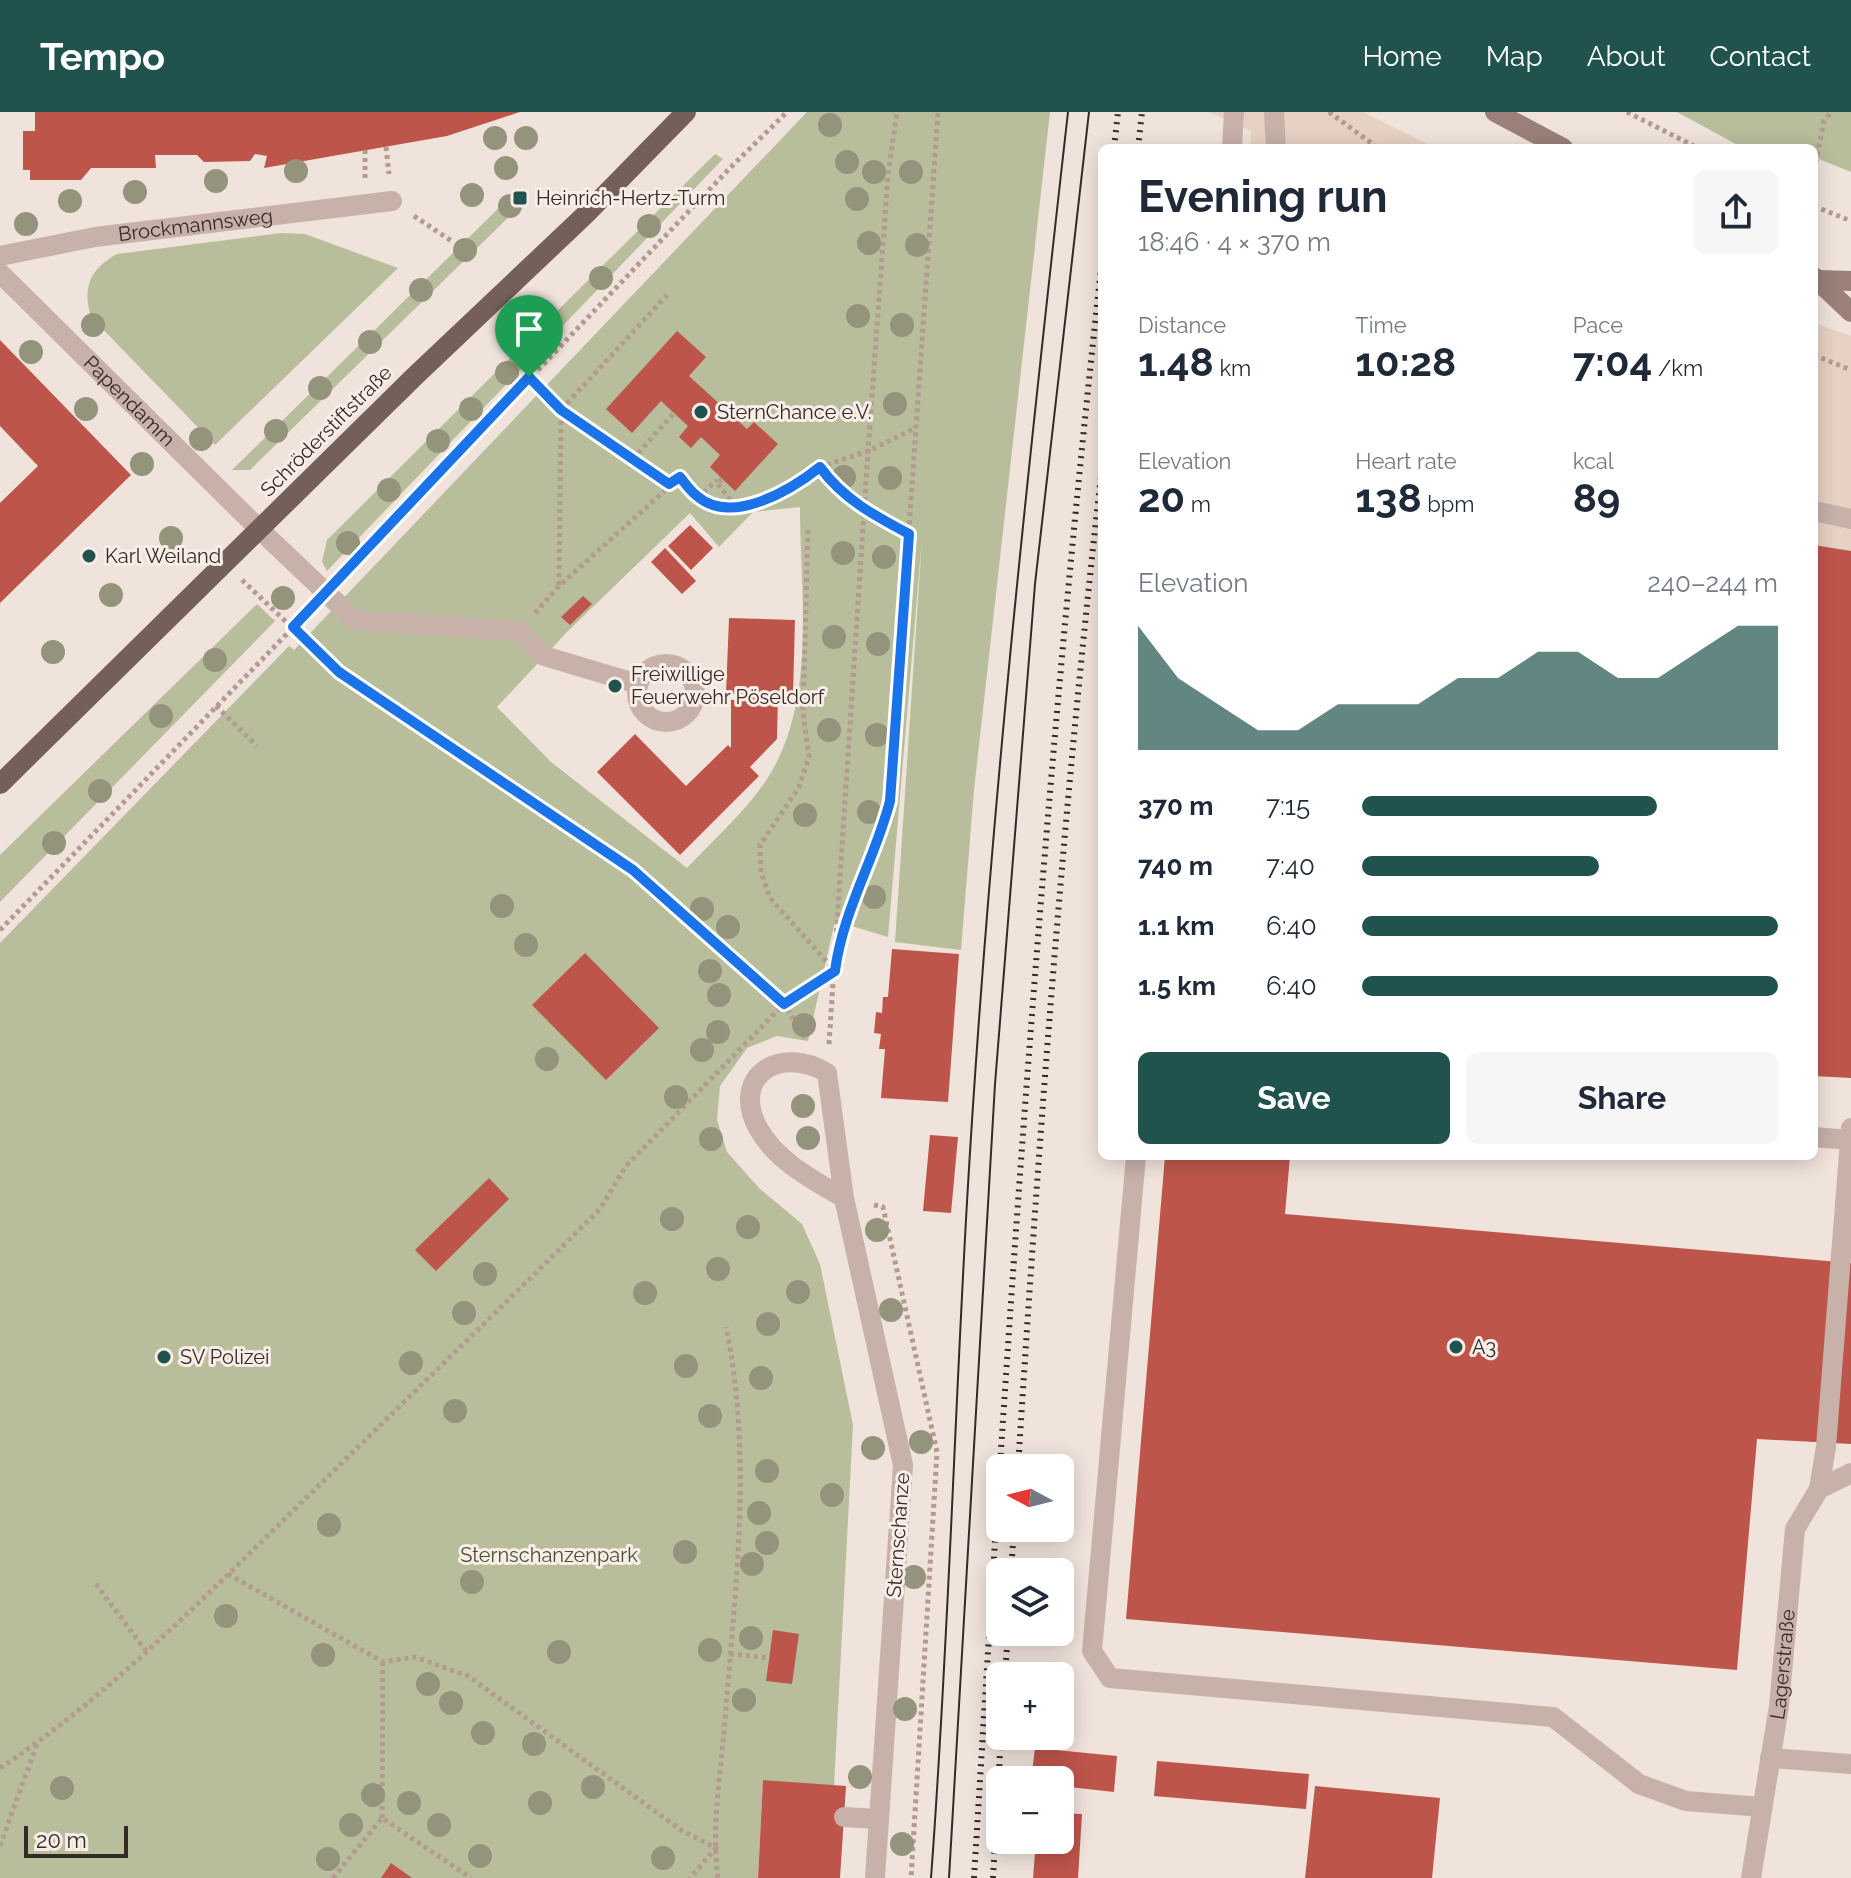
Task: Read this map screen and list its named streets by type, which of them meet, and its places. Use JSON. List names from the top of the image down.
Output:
{
  "streets": {
    "main road": ["Schröderstiftstraße"],
    "street": [
      "Brockmannsweg",
      "Papendamm",
      "Sternschanze",
      "Lagerstraße"
    ]
  },
  "crossings": [
    ["Papendamm", "Schröderstiftstraße"]
  ],
  "parks": ["Sternschanzenpark"],
  "places": {
    "transit": ["Heinrich-Hertz-Turm"],
    "other": [
      "SternChance e.V.",
      "Karl Weiland",
      "Freiwillige Feuerwehr Pöseldorf",
      "A3",
      "SV Polizei"
    ]
  },
  "scale_bar": "20 m",
  "north": "left",
  "page": {
    "header": "Tempo",
    "nav": [
      "Home",
      "Map",
      "About",
      "Contact"
    ],
    "heading": ["Evening run", "18:46 · 4 × 370 m"],
    "stats": [
      ["Distance", "1.48 km"],
      ["Time", "10:28"],
      ["Pace", "7:04 /km"],
      ["Elevation", "20 m"],
      ["Heart rate", "138 bpm"],
      ["kcal", "89"]
    ],
    "chart": ["Elevation", "240–244 m"],
    "list": [
      {
        "name": "370 m",
        "note": "7:15"
      },
      {
        "name": "740 m",
        "note": "7:40"
      },
      {
        "name": "1.1 km",
        "note": "6:40"
      },
      {
        "name": "1.5 km",
        "note": "6:40"
      }
    ],
    "buttons": ["Save", "Share"],
    "map_buttons": ["+", "−"],
    "scale": "20 m"
  }
}
